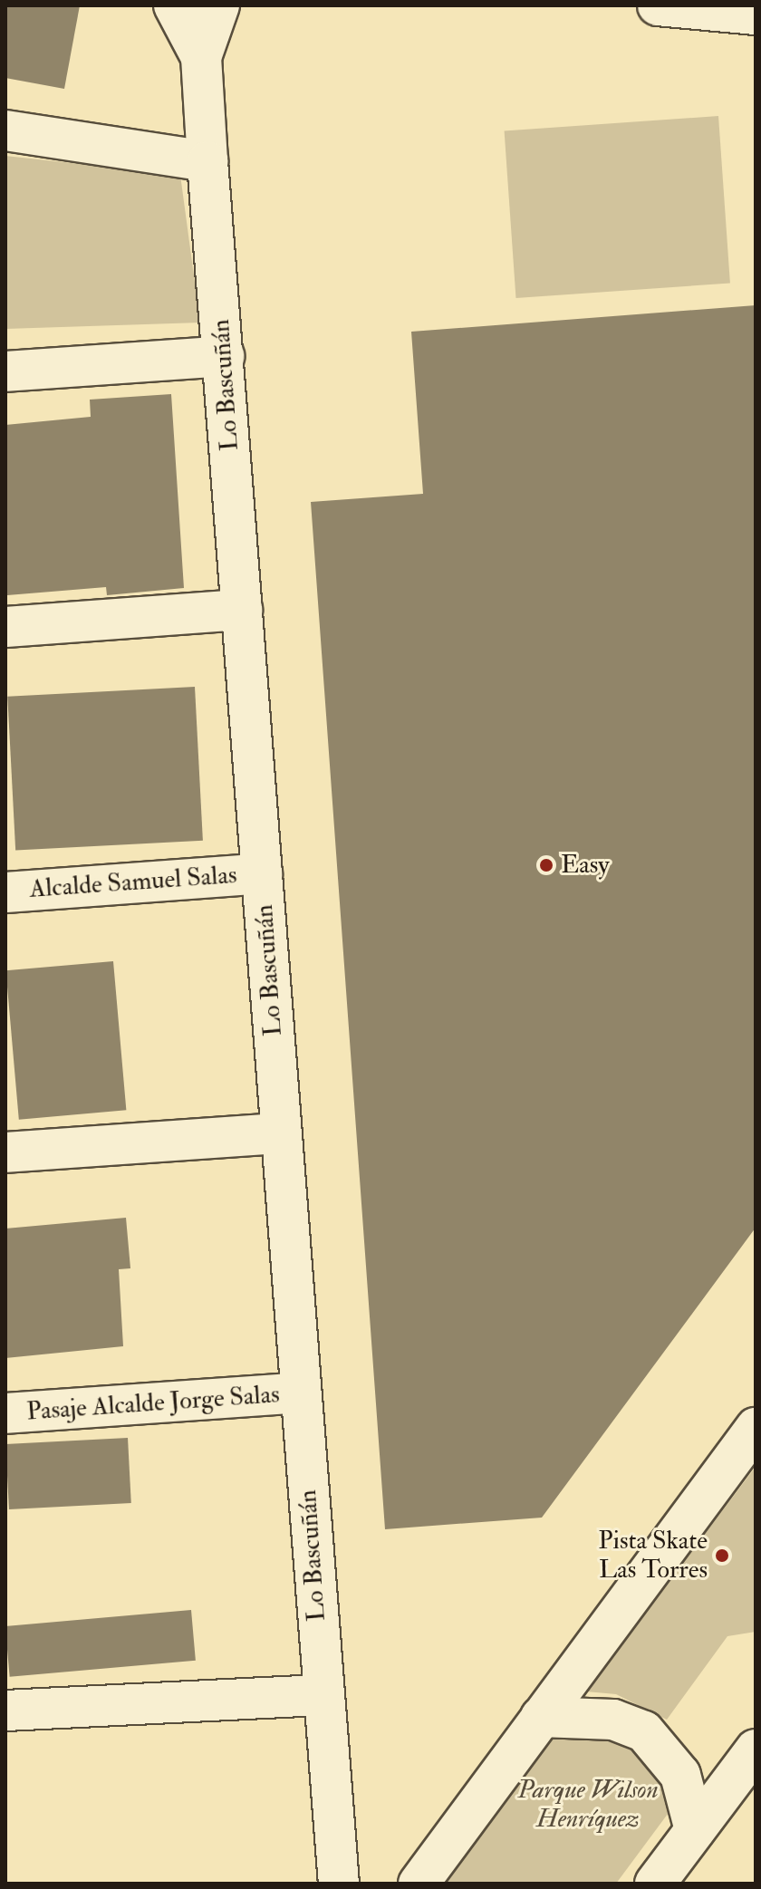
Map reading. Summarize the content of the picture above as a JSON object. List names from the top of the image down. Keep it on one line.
{"streets":{"street":["Lo Bascuñán","Alcalde Samuel Salas","Pasaje Alcalde Jorge Salas"]},"crossings":[["Lo Bascuñán","Alcalde Samuel Salas"],["Lo Bascuñán","Pasaje Alcalde Jorge Salas"]],"parks":["Parque Wilson Henríquez"],"places":["Easy","Pista Skate Las Torres"]}
